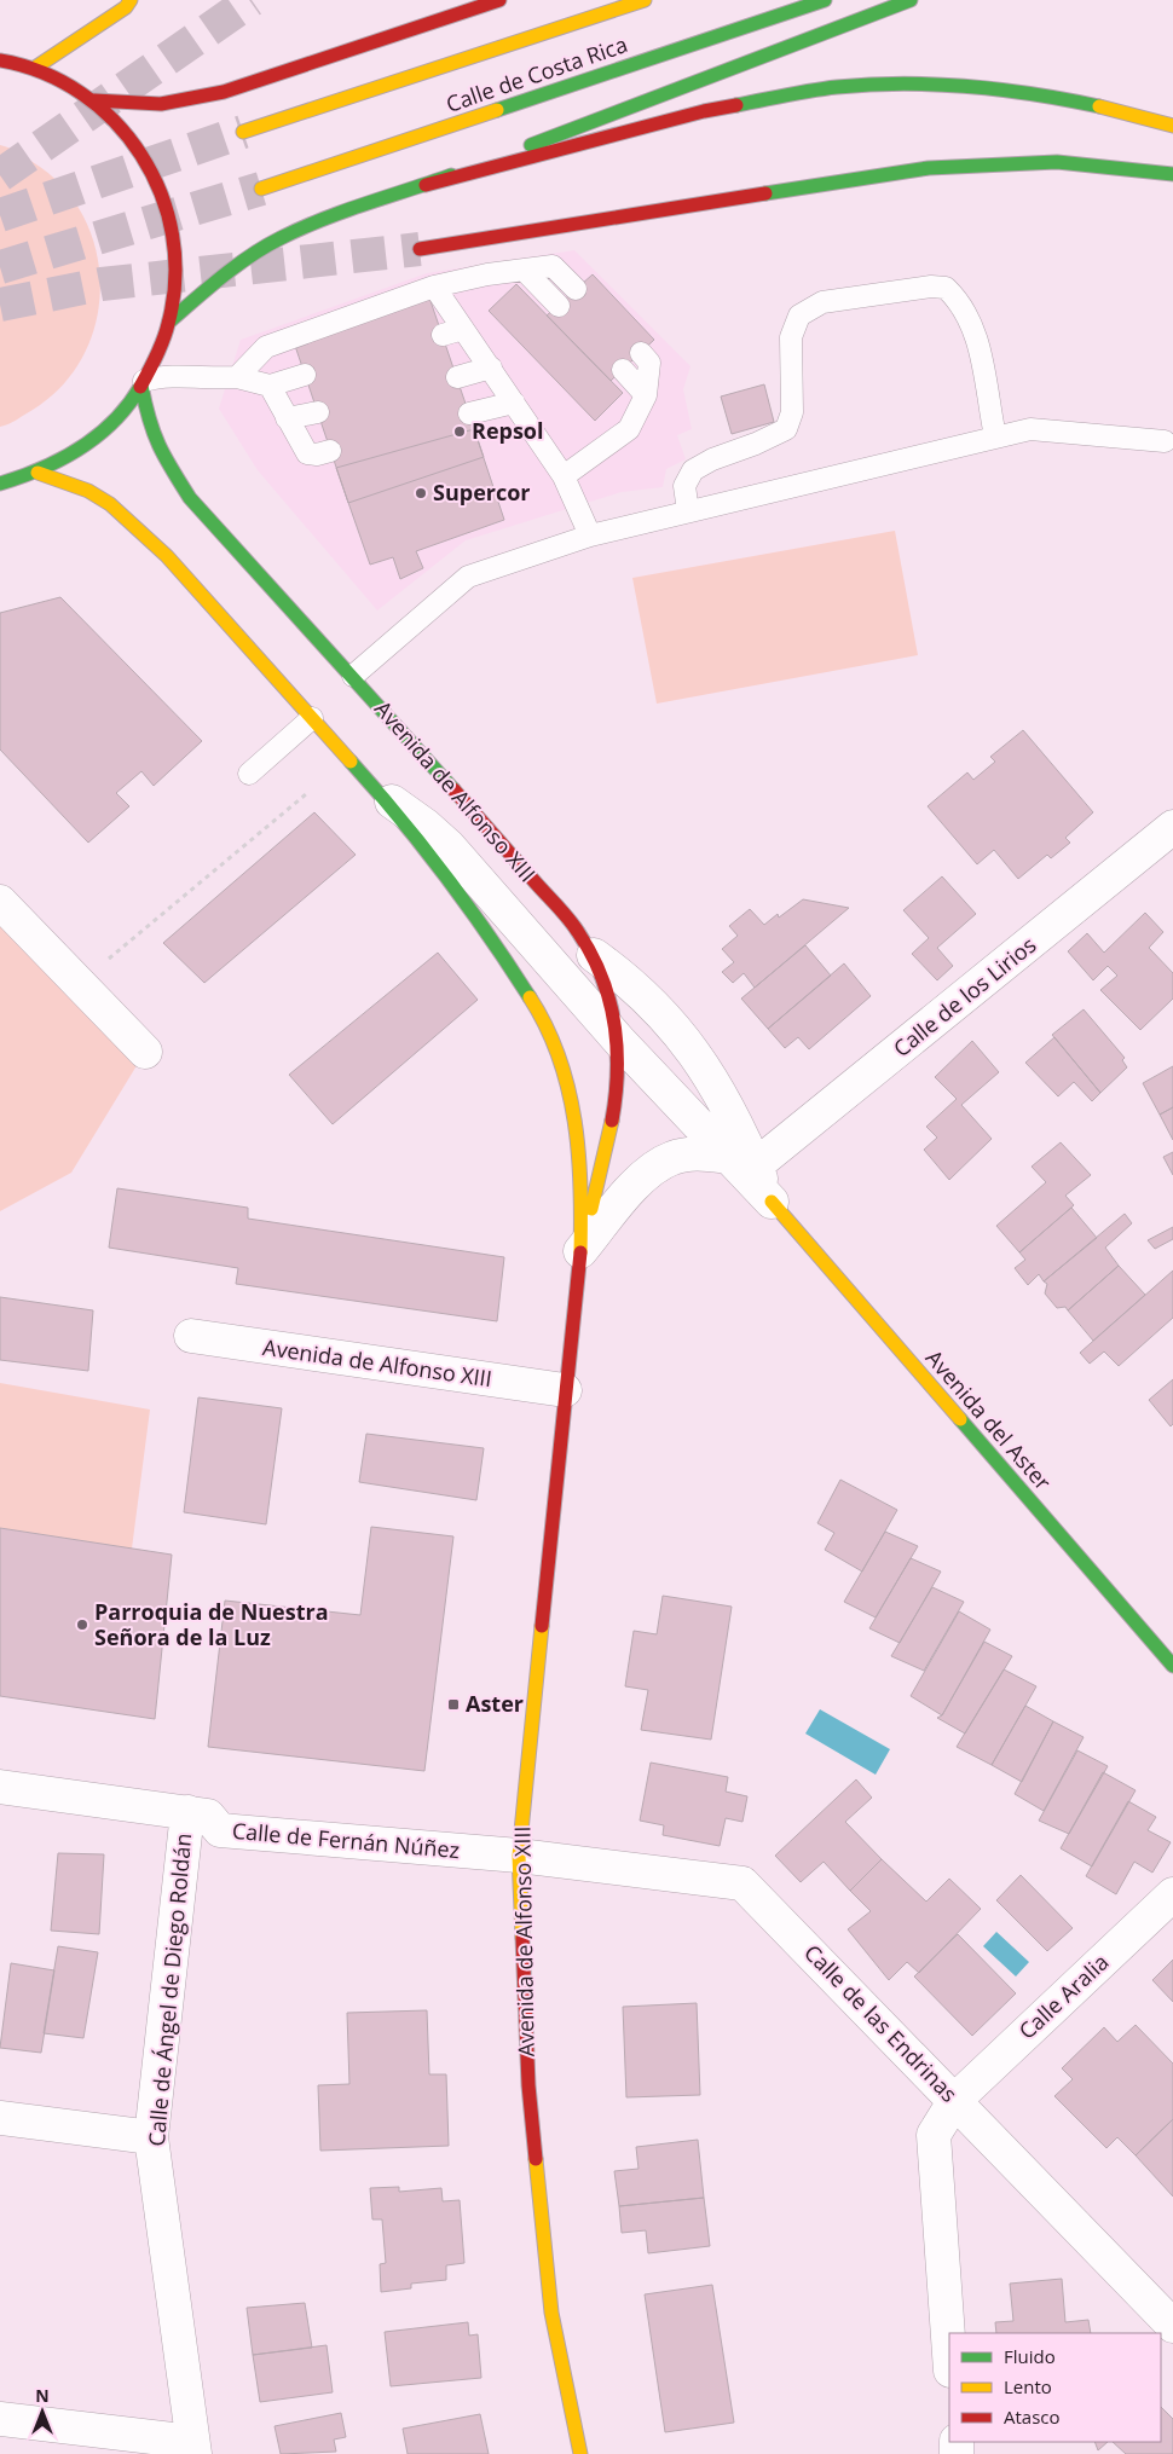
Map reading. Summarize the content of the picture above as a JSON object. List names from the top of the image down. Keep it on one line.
{"streets":{"main road":["Calle de Costa Rica","Avenida de Alfonso XIII","Avenida del Aster"],"street":["Calle de los Lirios","Calle de Fernán Núñez","Calle de Ángel de Diego Roldán","Calle Aralia","Calle de las Endrinas"]},"crossings":[["Avenida de Alfonso XIII","Calle de Fernán Núñez"],["Avenida de Alfonso XIII","Calle de las Endrinas"],["Calle de Fernán Núñez","Calle de Ángel de Diego Roldán"],["Calle de Fernán Núñez","Calle de las Endrinas"],["Calle Aralia","Calle de las Endrinas"]],"places":{"other":["Repsol","Supercor","Parroquia de Nuestra Señora de la Luz"],"transit":["Aster"]},"legend":["Fluido","Lento","Atasco"],"north":"top"}
